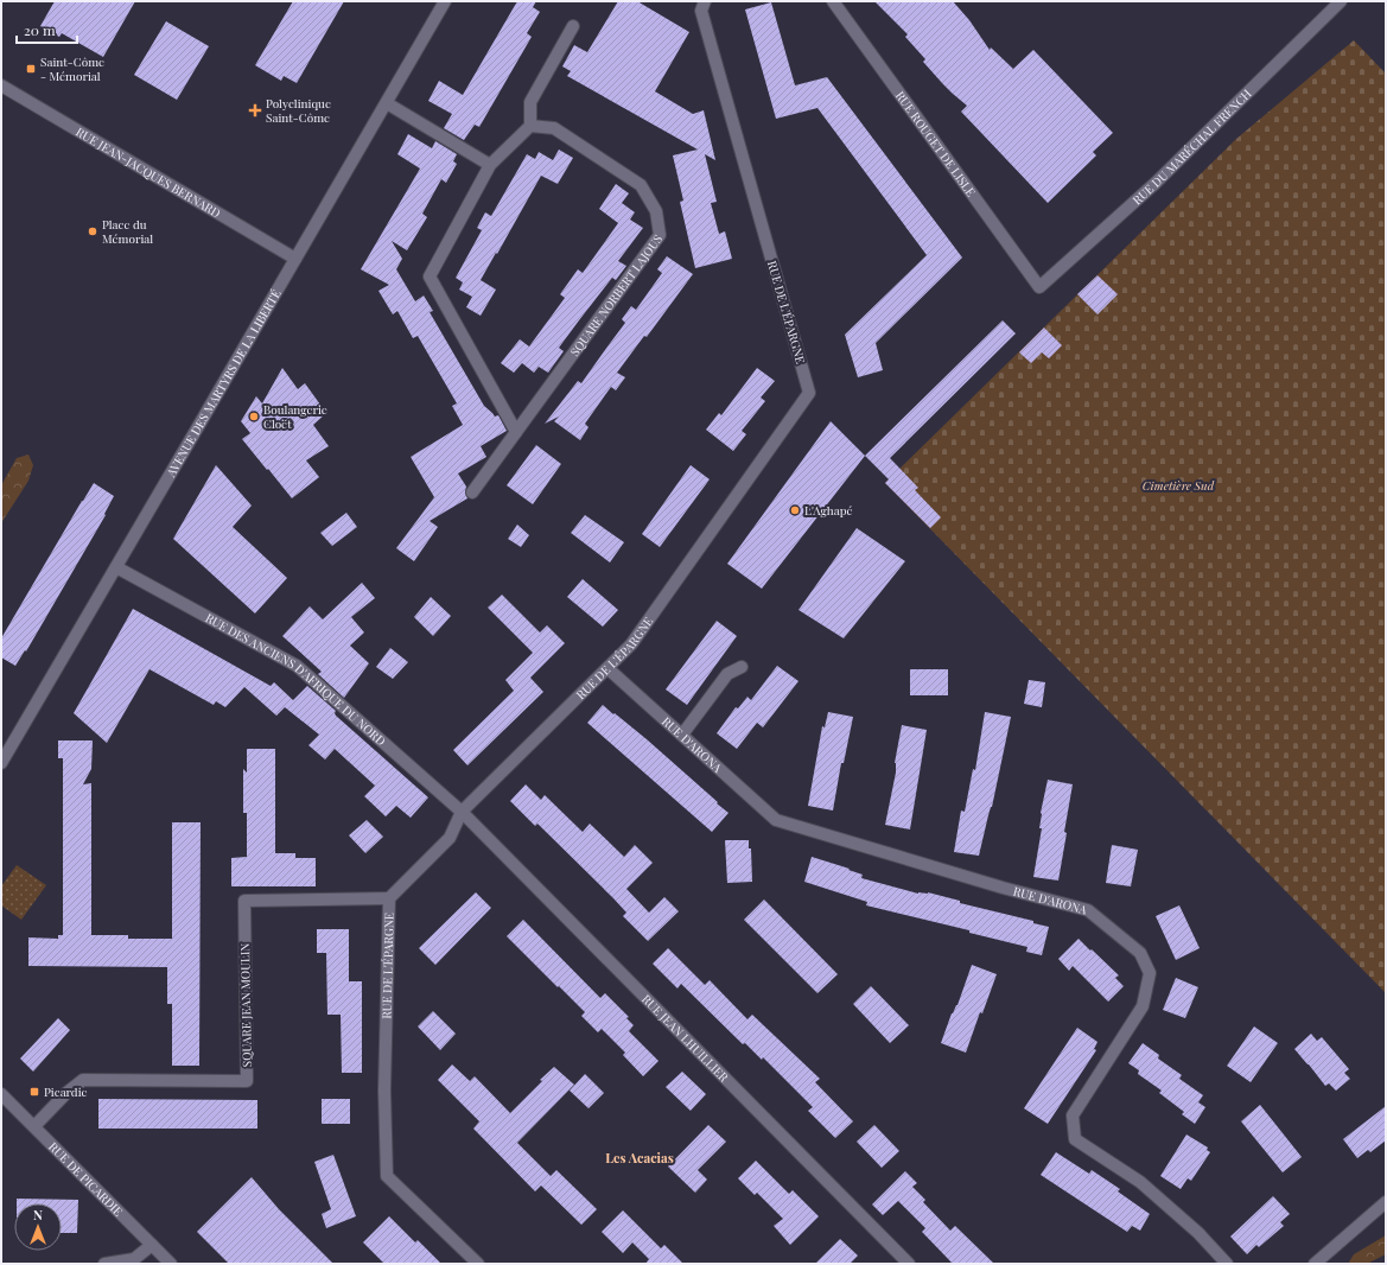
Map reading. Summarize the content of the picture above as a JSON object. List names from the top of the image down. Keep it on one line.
{"streets":{"street":["RUE ROUGET DE LISLE","RUE DU MARÉCHAL FRENCH","RUE JEAN-JACQUES BERNARD","SQUARE NORBERT LAJOUS","RUE DE L'ÉPARGNE","AVENUE DES MARTYRS DE LA LIBERTÉ","RUE DES ANCIENS D'AFRIQUE DU NORD","RUE D'ARONA","SQUARE JEAN MOULIN","RUE JEAN LHUILLIER","RUE DE PICARDIE"]},"crossings":[["RUE ROUGET DE LISLE","RUE DU MARÉCHAL FRENCH"],["RUE JEAN-JACQUES BERNARD","AVENUE DES MARTYRS DE LA LIBERTÉ"],["RUE DE L'ÉPARGNE","RUE DES ANCIENS D'AFRIQUE DU NORD"],["RUE DE L'ÉPARGNE","RUE D'ARONA"],["RUE DE L'ÉPARGNE","SQUARE JEAN MOULIN"],["RUE DE L'ÉPARGNE","RUE JEAN LHUILLIER"],["AVENUE DES MARTYRS DE LA LIBERTÉ","RUE DES ANCIENS D'AFRIQUE DU NORD"],["RUE DES ANCIENS D'AFRIQUE DU NORD","RUE JEAN LHUILLIER"],["SQUARE JEAN MOULIN","RUE DE PICARDIE"]],"districts":["Les Acacias"],"parks":["Cimetière Sud"],"places":{"transit":["Saint-Côme - Mémorial","Picardie"],"health":["Polyclinique Saint-Côme"],"other":["Place du Mémorial","Boulangerie Cloët","L'Aghapé"]},"scale_bar":"20 m","north":"top"}
